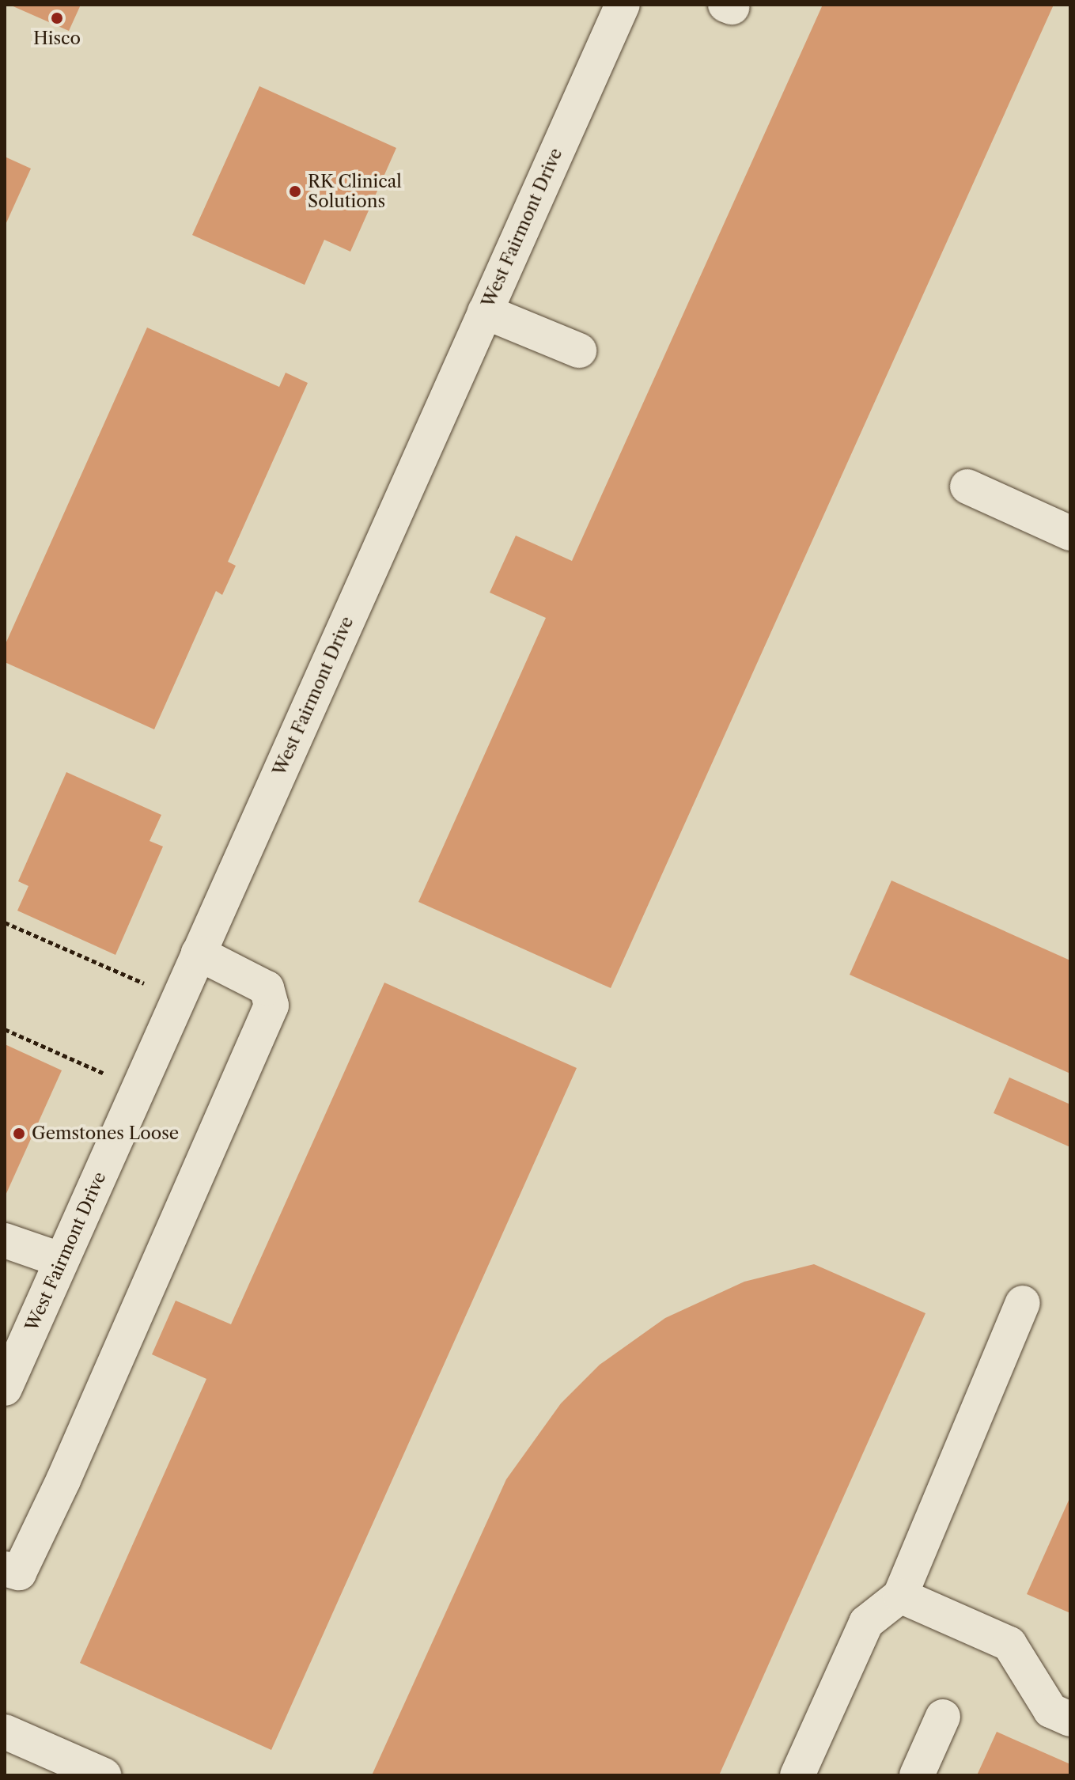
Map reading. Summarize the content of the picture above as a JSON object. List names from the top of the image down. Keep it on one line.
{"streets":{"street":["West Fairmont Drive"]},"places":["Hisco","RK Clinical Solutions","Gemstones Loose"]}
